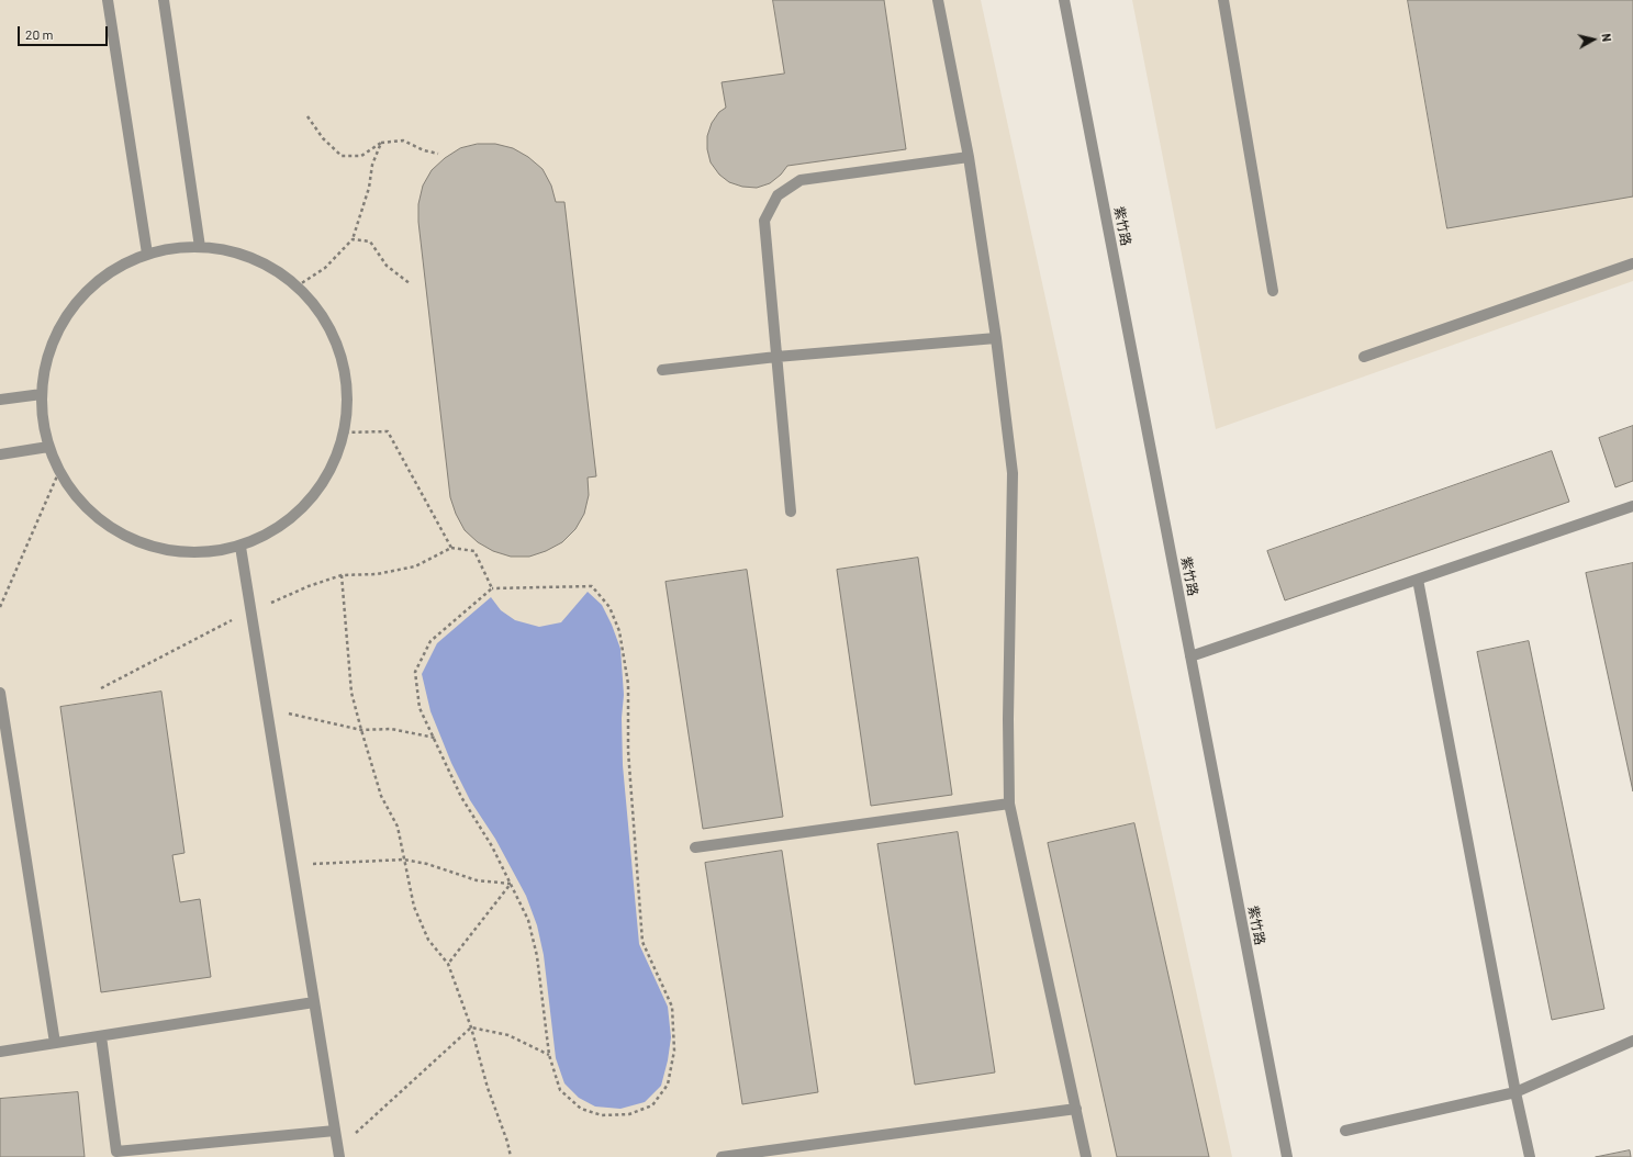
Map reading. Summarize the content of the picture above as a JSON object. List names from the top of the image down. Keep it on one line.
{"streets":{"street":["紫竹路"]},"scale_bar":"20 m","north":"right"}
